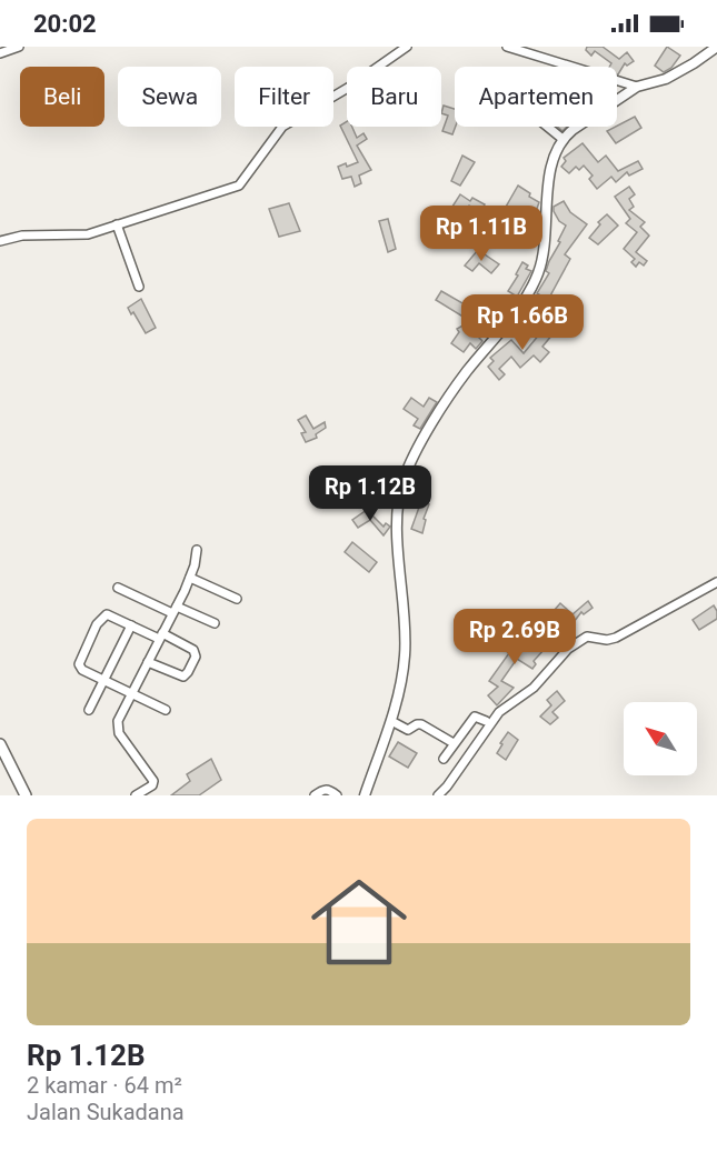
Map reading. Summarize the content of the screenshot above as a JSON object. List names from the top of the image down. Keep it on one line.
{"north":"top left","page":{"status":"20:02","chip":["Beli","Sewa","Filter","Baru","Apartemen"],"price":["Rp 1.11B","Rp 1.66B","Rp 1.12B","Rp 2.69B"],"list":[{"name":"Rp 1.12B","note":"2 kamar · 64 m² · Jalan Sukadana"}]}}
